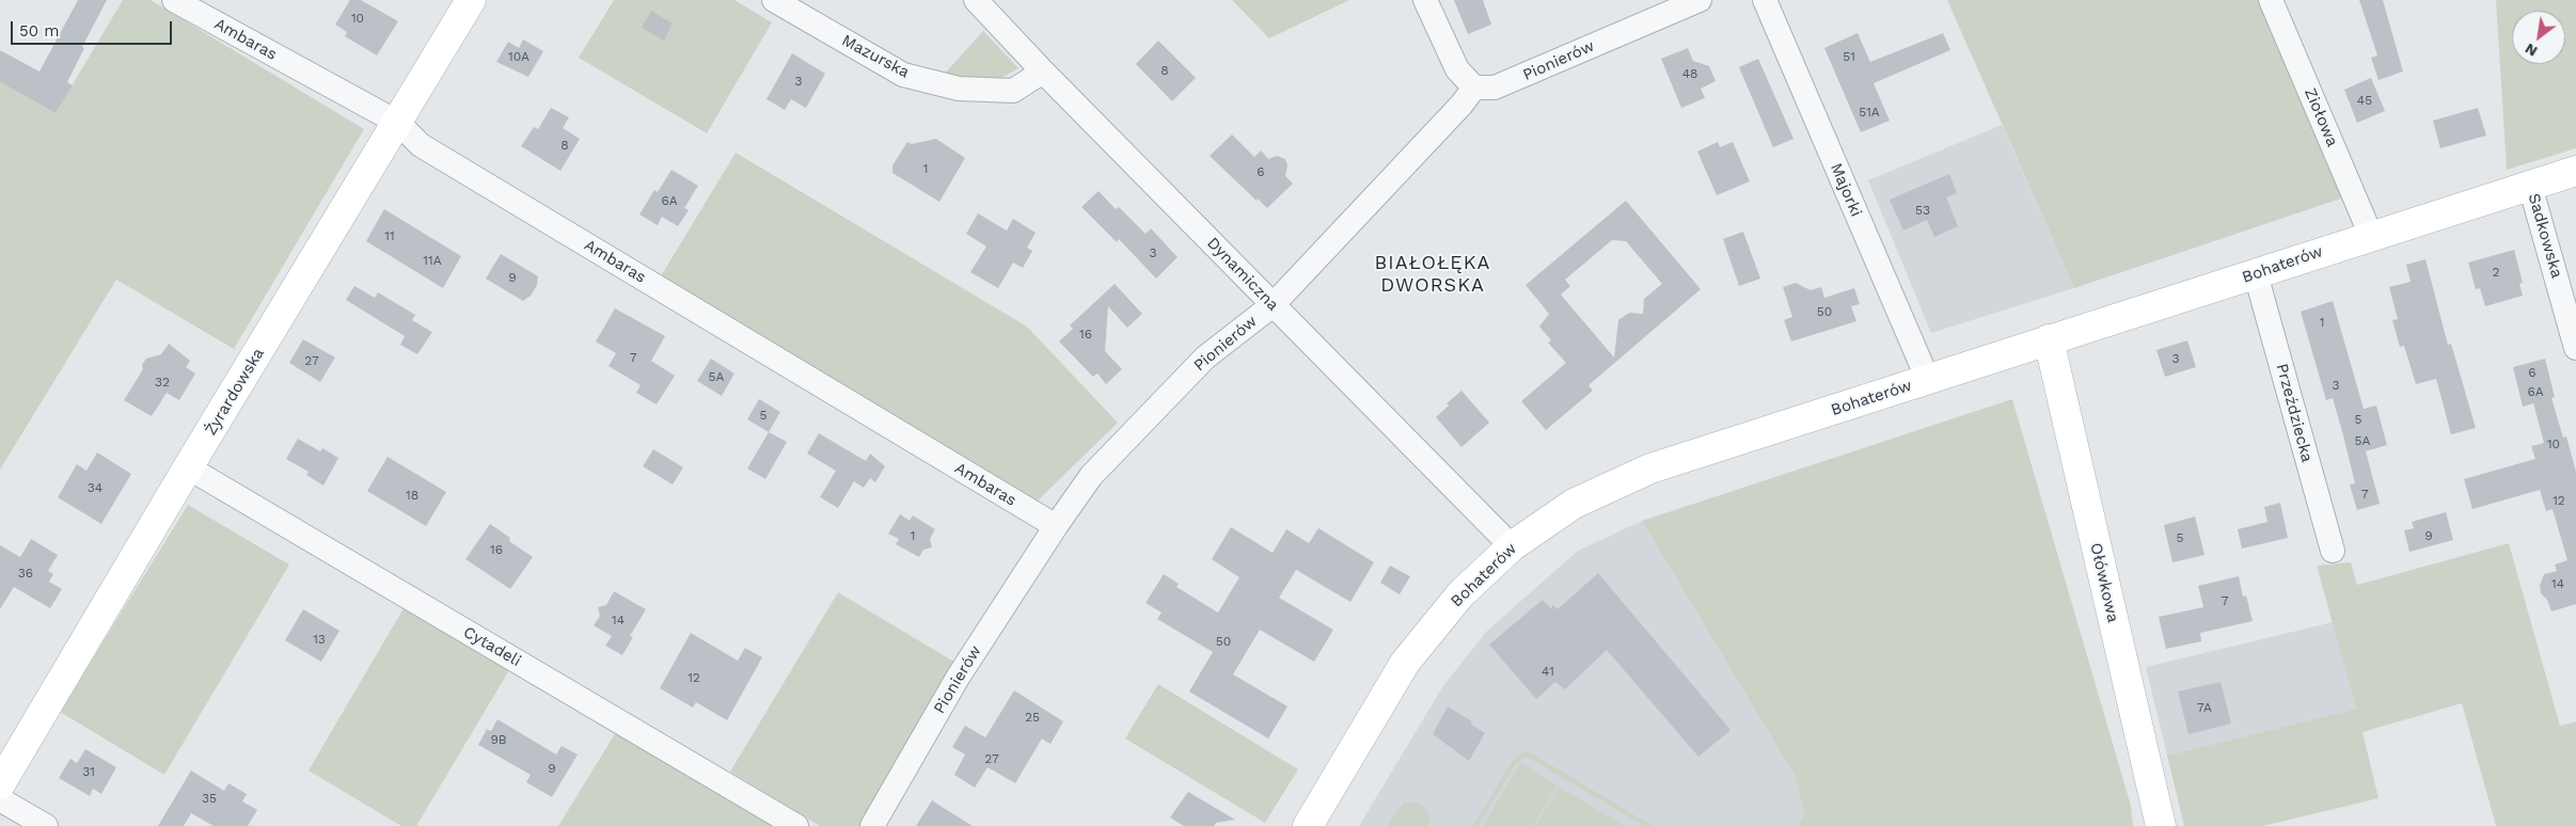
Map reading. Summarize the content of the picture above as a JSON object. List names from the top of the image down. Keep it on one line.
{"streets":{"street":["Ambaras","Mazurska","Pionierów","Ziołowa","Majorki","Sadkowska","Bohaterów","Dynamiczna","Żyrardowska","Przeździecka","Ołówkowa","Cytadeli"]},"crossings":[["Ambaras","Pionierów"],["Ambaras","Żyrardowska"],["Mazurska","Dynamiczna"],["Pionierów","Dynamiczna"],["Ziołowa","Bohaterów"],["Majorki","Bohaterów"],["Sadkowska","Bohaterów"],["Bohaterów","Dynamiczna"],["Bohaterów","Przeździecka"],["Bohaterów","Ołówkowa"],["Żyrardowska","Cytadeli"]],"districts":["BIAŁOŁĘKA DWORSKA"],"house_numbers":["10","10A","51","8","48","3","45","51A","8","1","6","6A","53","11","3","11A","2","9","50","1","16","7","3","27","6","5A","32","3","6A","5","5","5A","10","34","7","18","12","1","9","5","16","36","14","7","14","13","50","41","12","7A","25","9B","27","9","31","35"],"scale_bar":"50 m","north":"bottom left"}
